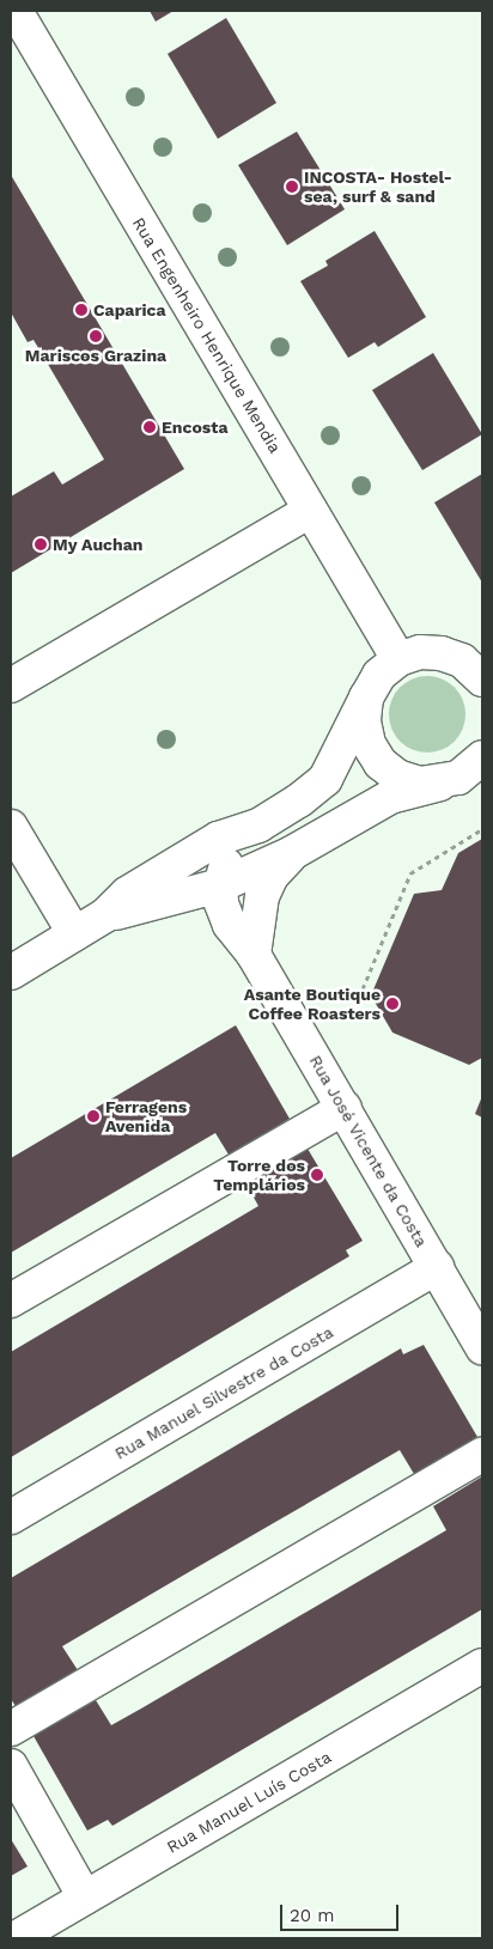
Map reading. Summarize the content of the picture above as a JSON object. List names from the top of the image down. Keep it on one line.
{"streets":{"street":["Rua Engenheiro Henrique Mendia","Rua José Vicente da Costa","Rua Manuel Silvestre da Costa","Rua Manuel Luís Costa"]},"crossings":[["Rua José Vicente da Costa","Rua Manuel Silvestre da Costa"]],"places":["INCOSTA- Hostel- sea, surf & sand","Caparica","Mariscos Grazina","Encosta","My Auchan","Asante Boutique Coffee Roasters","Ferragens Avenida","Torre dos Templários"],"scale_bar":"20 m"}
